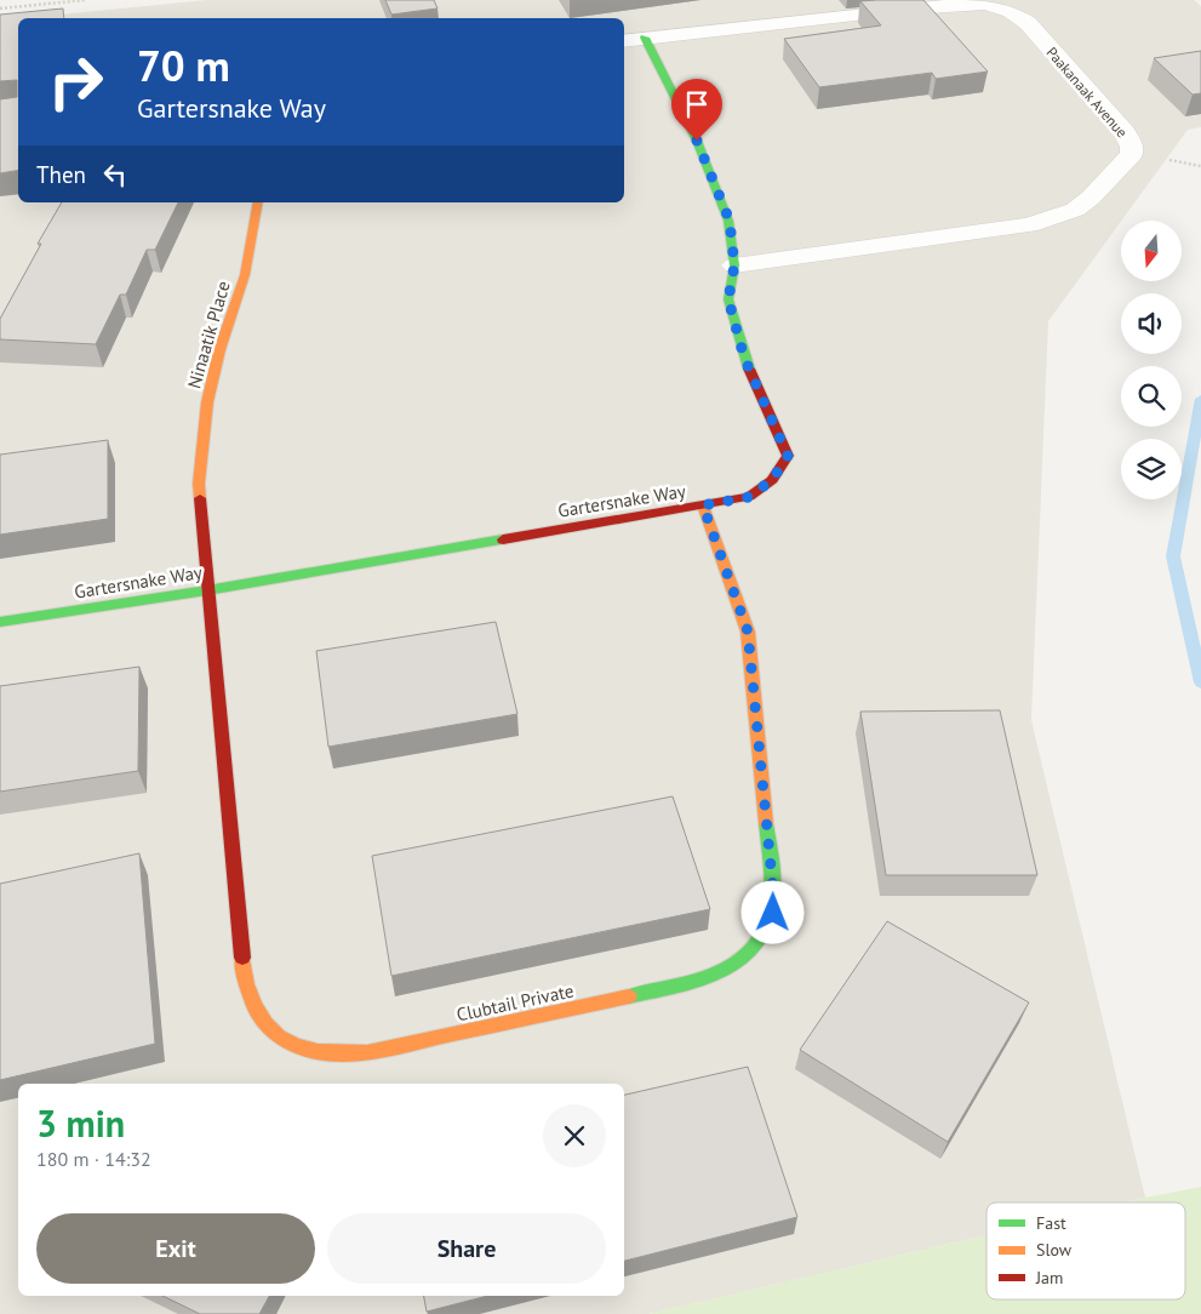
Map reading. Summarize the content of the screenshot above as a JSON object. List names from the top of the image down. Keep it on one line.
{"streets":{"street":["Paakanaak Avenue","Ninaatik Place","Gartersnake Way","Clubtail Private"]},"crossings":[["Paakanaak Avenue","Gartersnake Way"],["Ninaatik Place","Gartersnake Way"],["Ninaatik Place","Clubtail Private"],["Gartersnake Way","Clubtail Private"]],"legend":["Fast","Slow","Jam"],"north":"bottom","page":{"turn":["70 m","Gartersnake Way"],"then":"Then","heading":["3 min","180 m · 14:32"],"buttons":["Exit","Share"]}}
